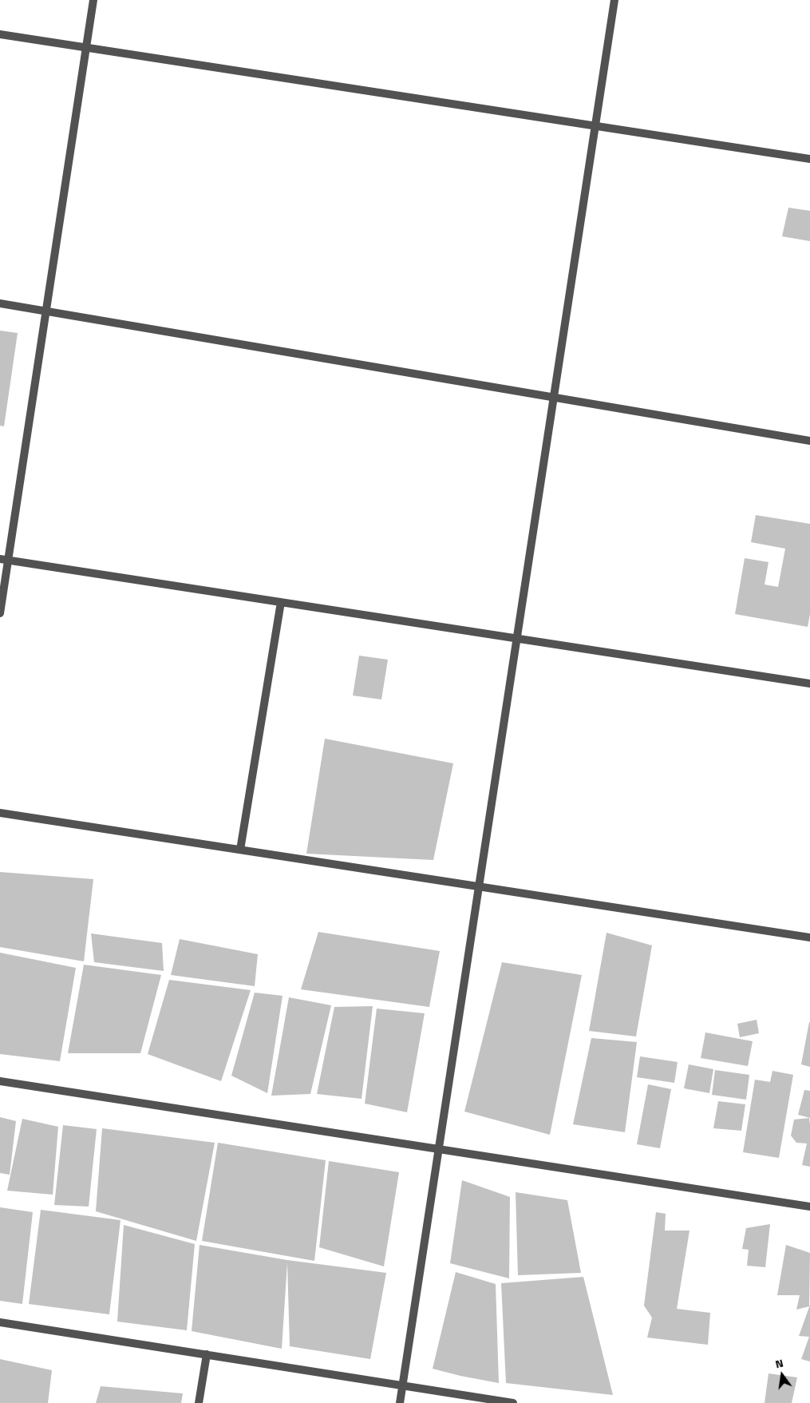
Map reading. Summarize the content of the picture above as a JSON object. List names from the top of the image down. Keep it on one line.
{"north":"top"}
